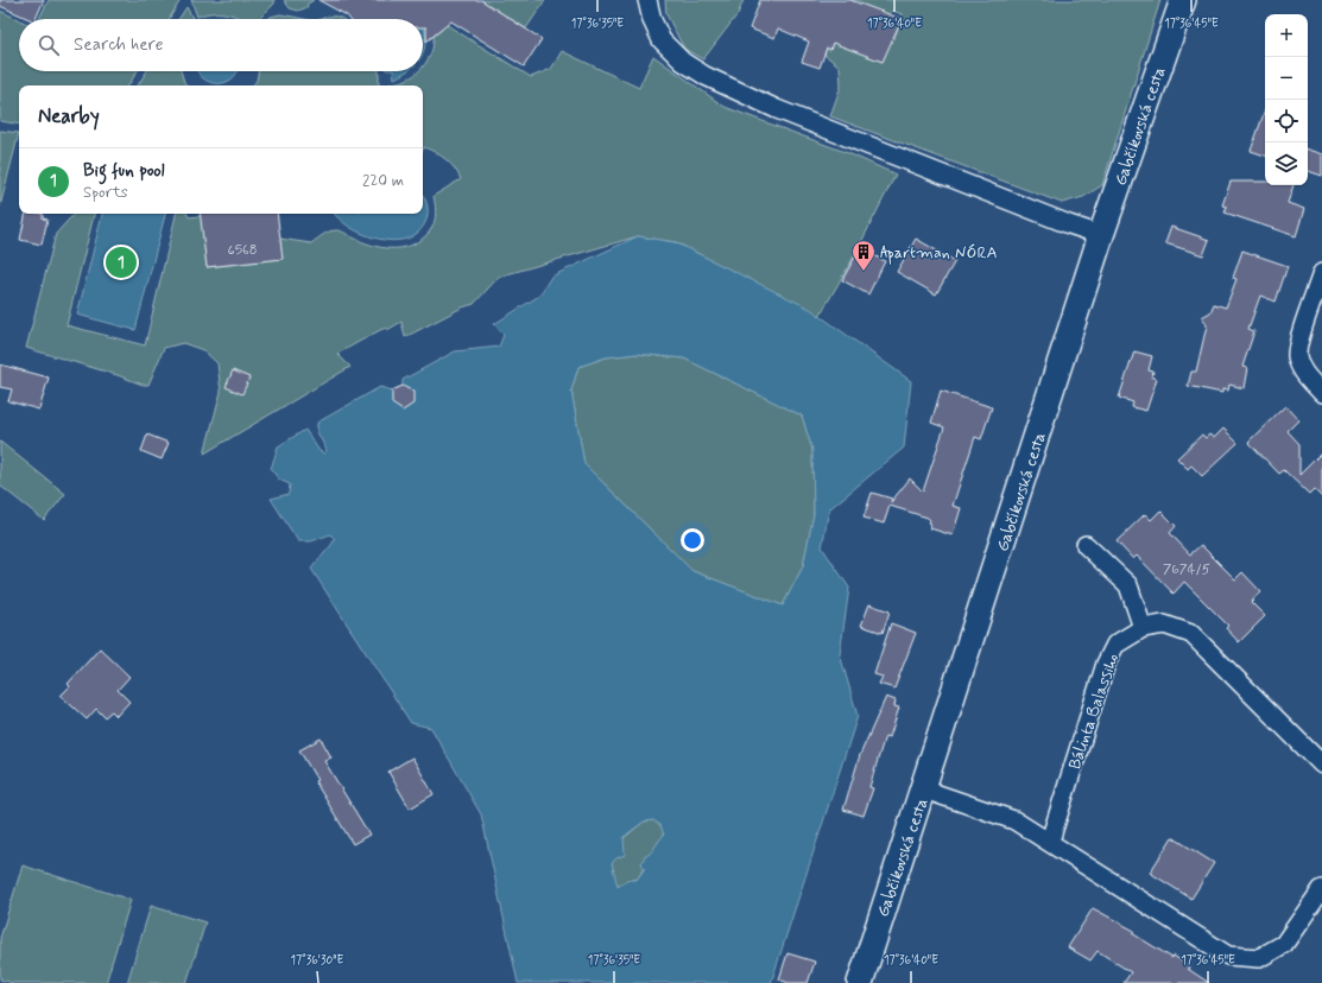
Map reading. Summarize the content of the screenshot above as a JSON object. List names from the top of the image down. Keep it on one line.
{"streets":{"main road":["Gabčíkovská cesta"],"street":["Bálinta Balassiho"]},"places":{"building":["Apartman NÓRA"]},"house_numbers":["6568","7674/5"],"page":{"map_buttons":["+","−"],"search":"Search here","heading":"Nearby","list":[{"mark":"1","name":"Big fun pool","note":"Sports","value":"220 m"}],"pins":"1"},"coordinates":["17°36'35\"E","17°36'40\"E","17°36'45\"E","17°36'30\"E"]}
